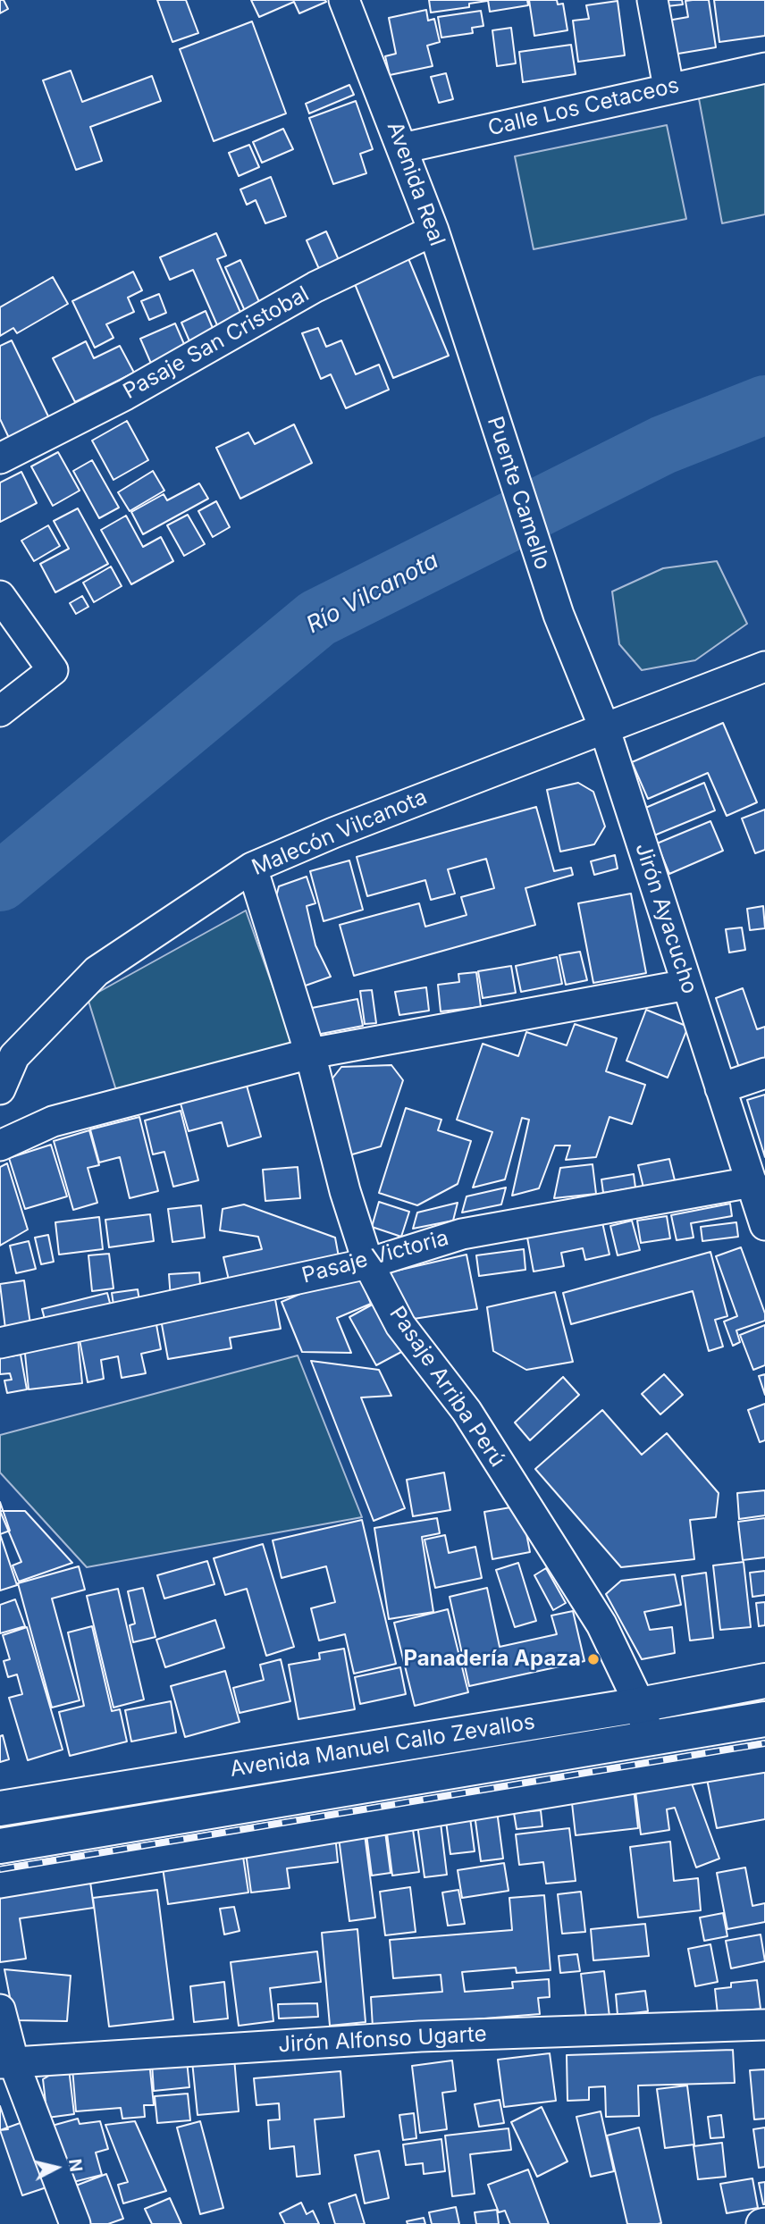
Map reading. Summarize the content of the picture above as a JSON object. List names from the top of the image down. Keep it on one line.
{"streets":{"street":["Calle Los Cetaceos","Avenida Real","Pasaje San Cristobal","Puente Camello","Malecón Vilcanota","Jirón Ayacucho","Pasaje Victoria","Pasaje Arriba Perú","Avenida Manuel Callo Zevallos","Jirón Alfonso Ugarte"]},"crossings":[["Calle Los Cetaceos","Avenida Real"],["Avenida Real","Pasaje San Cristobal"],["Avenida Real","Puente Camello"],["Puente Camello","Jirón Ayacucho"],["Malecón Vilcanota","Jirón Ayacucho"],["Malecón Vilcanota","Pasaje Arriba Perú"],["Jirón Ayacucho","Pasaje Victoria"],["Pasaje Victoria","Pasaje Arriba Perú"],["Pasaje Arriba Perú","Avenida Manuel Callo Zevallos"]],"water":["Río Vilcanota"],"places":["Panadería Apaza"],"north":"right"}
